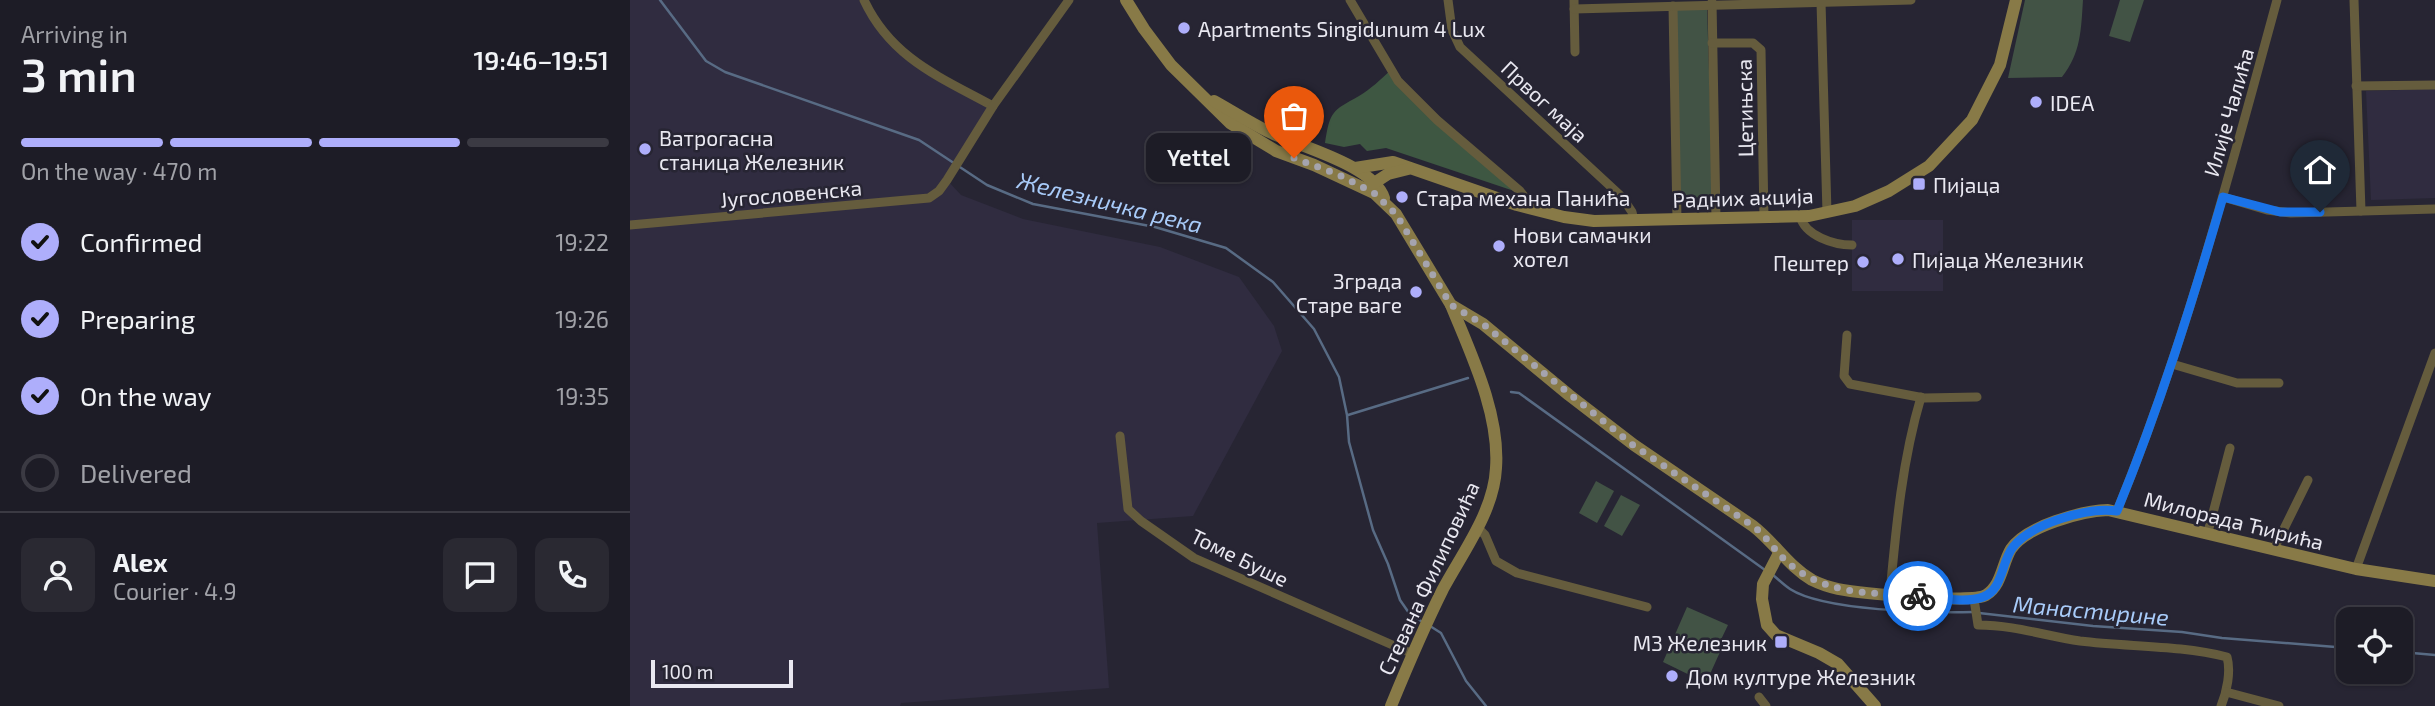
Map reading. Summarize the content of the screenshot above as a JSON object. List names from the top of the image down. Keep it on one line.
{"streets":{"main road":["Радних акција","Милорада Ћирића","Стевана Филиповића"],"street":["Првог маја","Цетињска","Илије Чалића","Југословенска","Томе Буше"]},"crossings":[["Првог маја","Радних акција"],["Цетињска","Радних акција"],["Илије Чалића","Милорада Ћирића"],["Радних акција","Стевана Филиповића"],["Томе Буше","Стевана Филиповића"]],"water":["Железничка река","Манастирине"],"places":{"other":["Apartments Singidunum 4 Lux","IDEA","Ватрогасна станица Железник","Yettel","Стара механа Панића","Нови самачки хотел","Пијаца Железник","Пештер","Зграда Старе ваге","Дом културе Железник"],"transit":["Пијаца","МЗ Железник"]},"scale_bar":"100 m","page":{"heading":["3 min","Arriving in","19:46–19:51"],"panel":["Alex","Courier · 4.9"],"bar":"On the way · 470 m","bubble":"Yettel","list":[["Confirmed","19:22"],["Preparing","19:26"],["On the way","19:35"],"Delivered"],"scale":"100 m"}}
